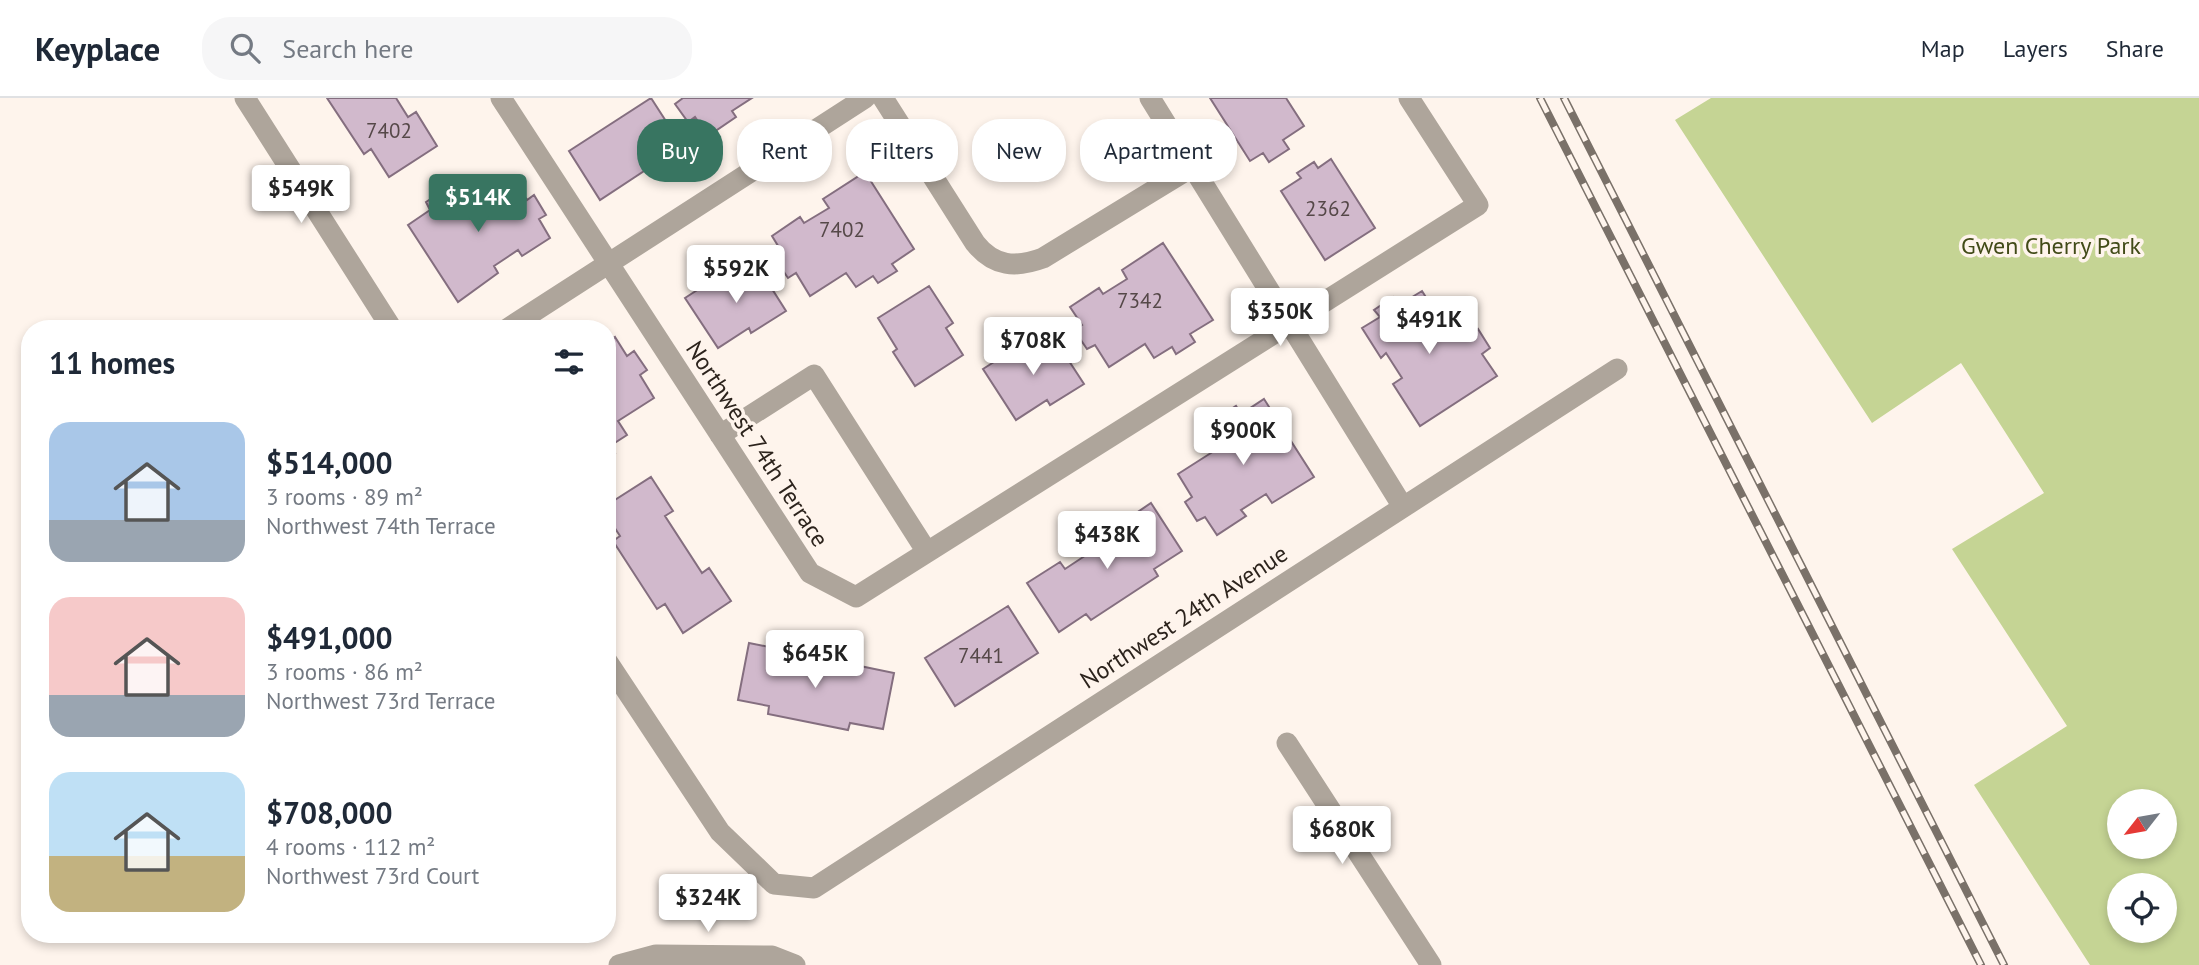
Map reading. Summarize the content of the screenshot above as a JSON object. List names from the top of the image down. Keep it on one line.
{"streets":{"street":["Northwest 74th Terrace","Northwest 24th Avenue"]},"parks":["Gwen Cherry Park"],"house_numbers":["7402","2362","7402","7342","7441"],"north":"bottom left","page":{"header":"Keyplace","search":"Search here","nav":["Map","Layers","Share"],"chip":["Buy","Rent","Filters","New","Apartment"],"price":["$549K","$514K","$592K","$350K","$491K","$708K","$900K","$438K","$645K","$680K","$324K"],"heading":"11 homes","list":[{"name":"$514,000","note":"3 rooms · 89 m² · Northwest 74th Terrace"},{"name":"$491,000","note":"3 rooms · 86 m² · Northwest 73rd Terrace"},{"name":"$708,000","note":"4 rooms · 112 m² · Northwest 73rd Court"}]}}
